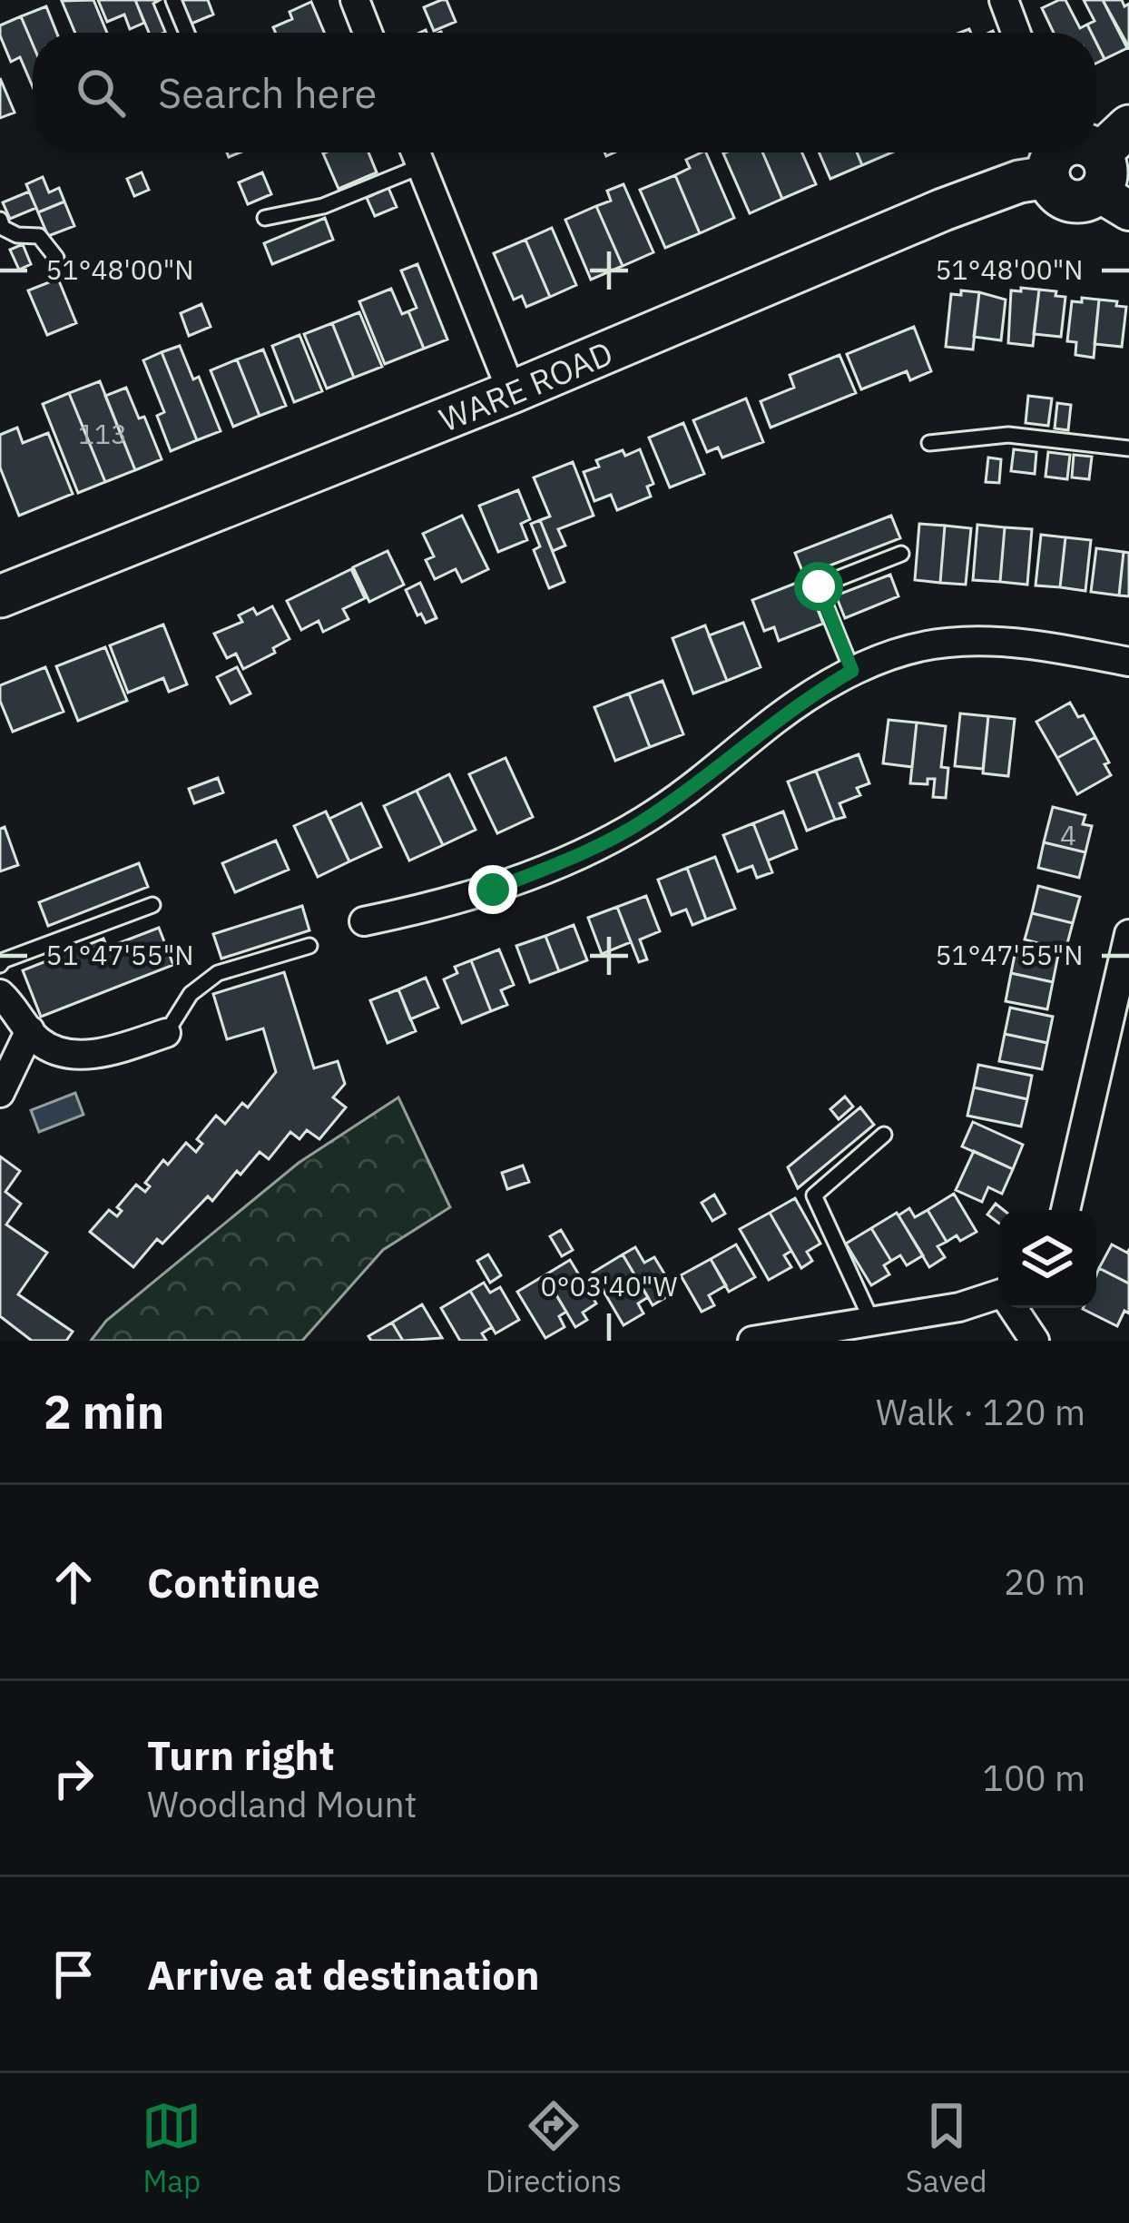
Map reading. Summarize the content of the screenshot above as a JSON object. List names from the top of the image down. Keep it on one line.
{"streets":{"main road":["WARE ROAD"]},"house_numbers":["113","4"],"page":{"search":"Search here","heading":["2 min","Walk · 120 m"],"list":[["Continue","20 m"],["Turn right","Woodland Mount","100 m"],"Arrive at destination"],"nav":["Map","Directions","Saved"]},"coordinates":["51°48'00\"N","51°47'55\"N","0°03'40\"W"]}
